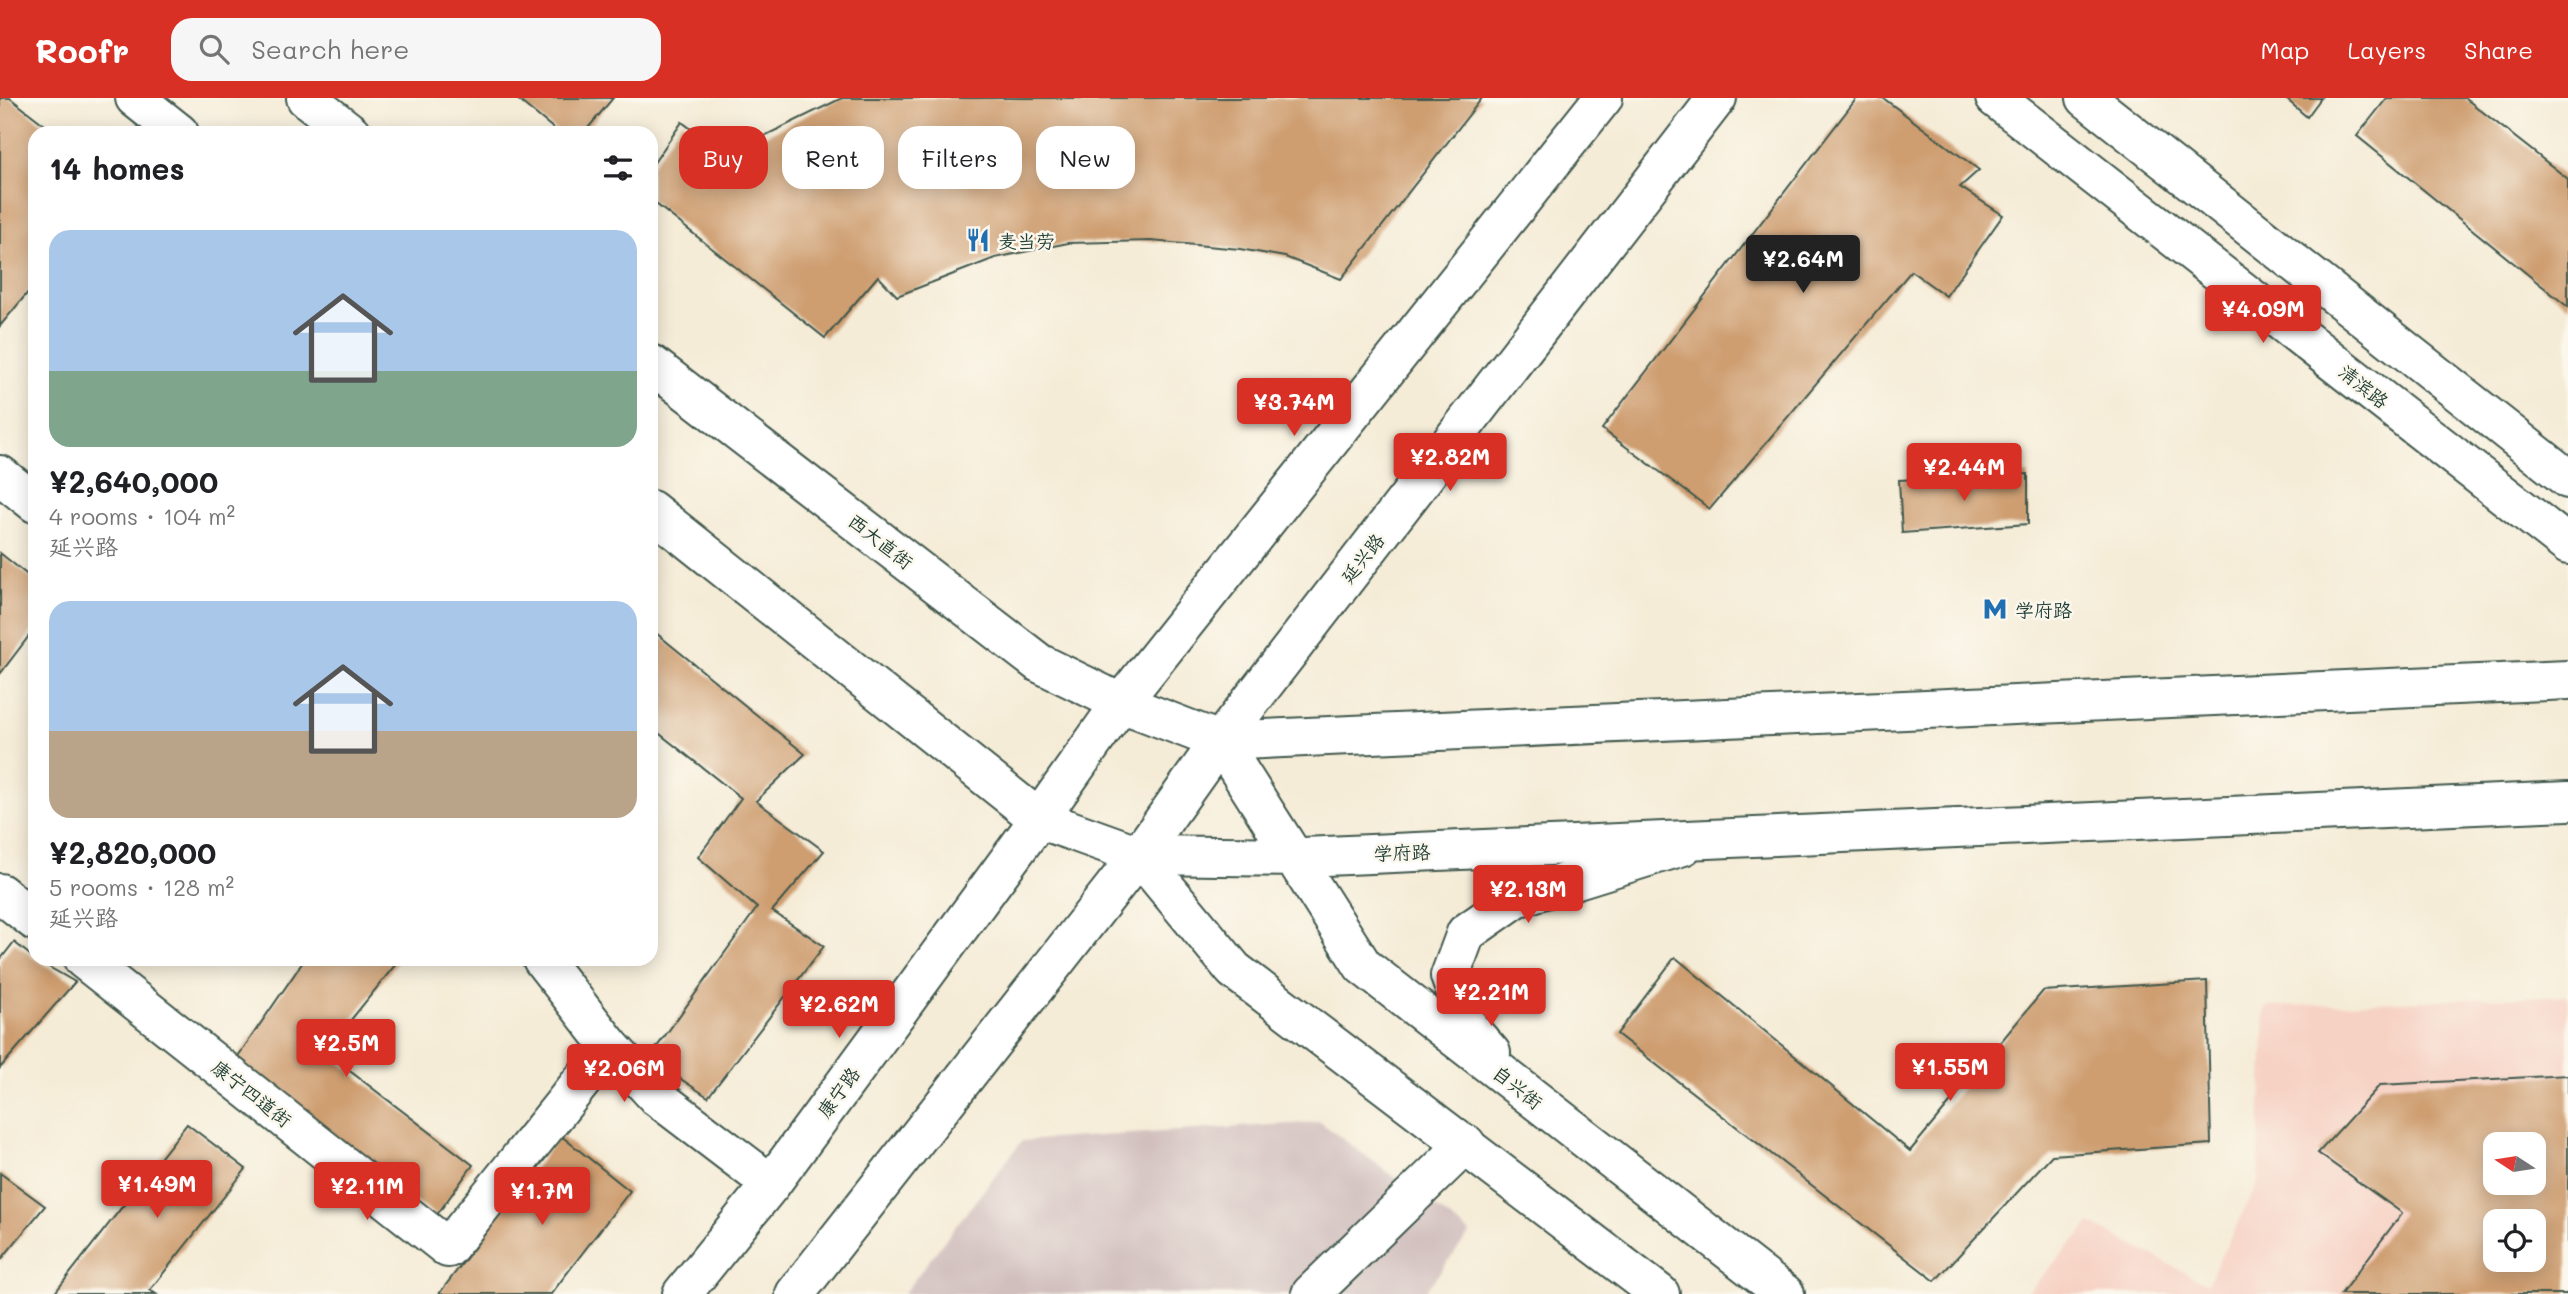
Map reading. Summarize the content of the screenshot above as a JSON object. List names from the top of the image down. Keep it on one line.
{"streets":{"main road":["清滨路","西大直街","延兴路","学府路","自兴街","康宁路","康宁四道街"]},"crossings":[["延兴路","学府路"],["延兴路","自兴街"],["学府路","自兴街"],["学府路","康宁路"]],"places":{"restaurant":["麦当劳"],"metro station":["学府路"]},"north":"left","page":{"header":"Roofr","search":"Search here","nav":["Map","Layers","Share"],"chip":["Buy","Rent","Filters","New"],"heading":"14 homes","list":[{"name":"¥2,640,000","note":"4 rooms · 104 m² · 延兴路"},{"name":"¥2,820,000","note":"5 rooms · 128 m² · 延兴路"}],"price":["¥2.64M","¥4.09M","¥3.74M","¥2.82M","¥2.44M","¥2.13M","¥2.21M","¥2.62M","¥2.5M","¥1.55M","¥2.06M","¥1.49M","¥2.11M","¥1.7M"]}}
